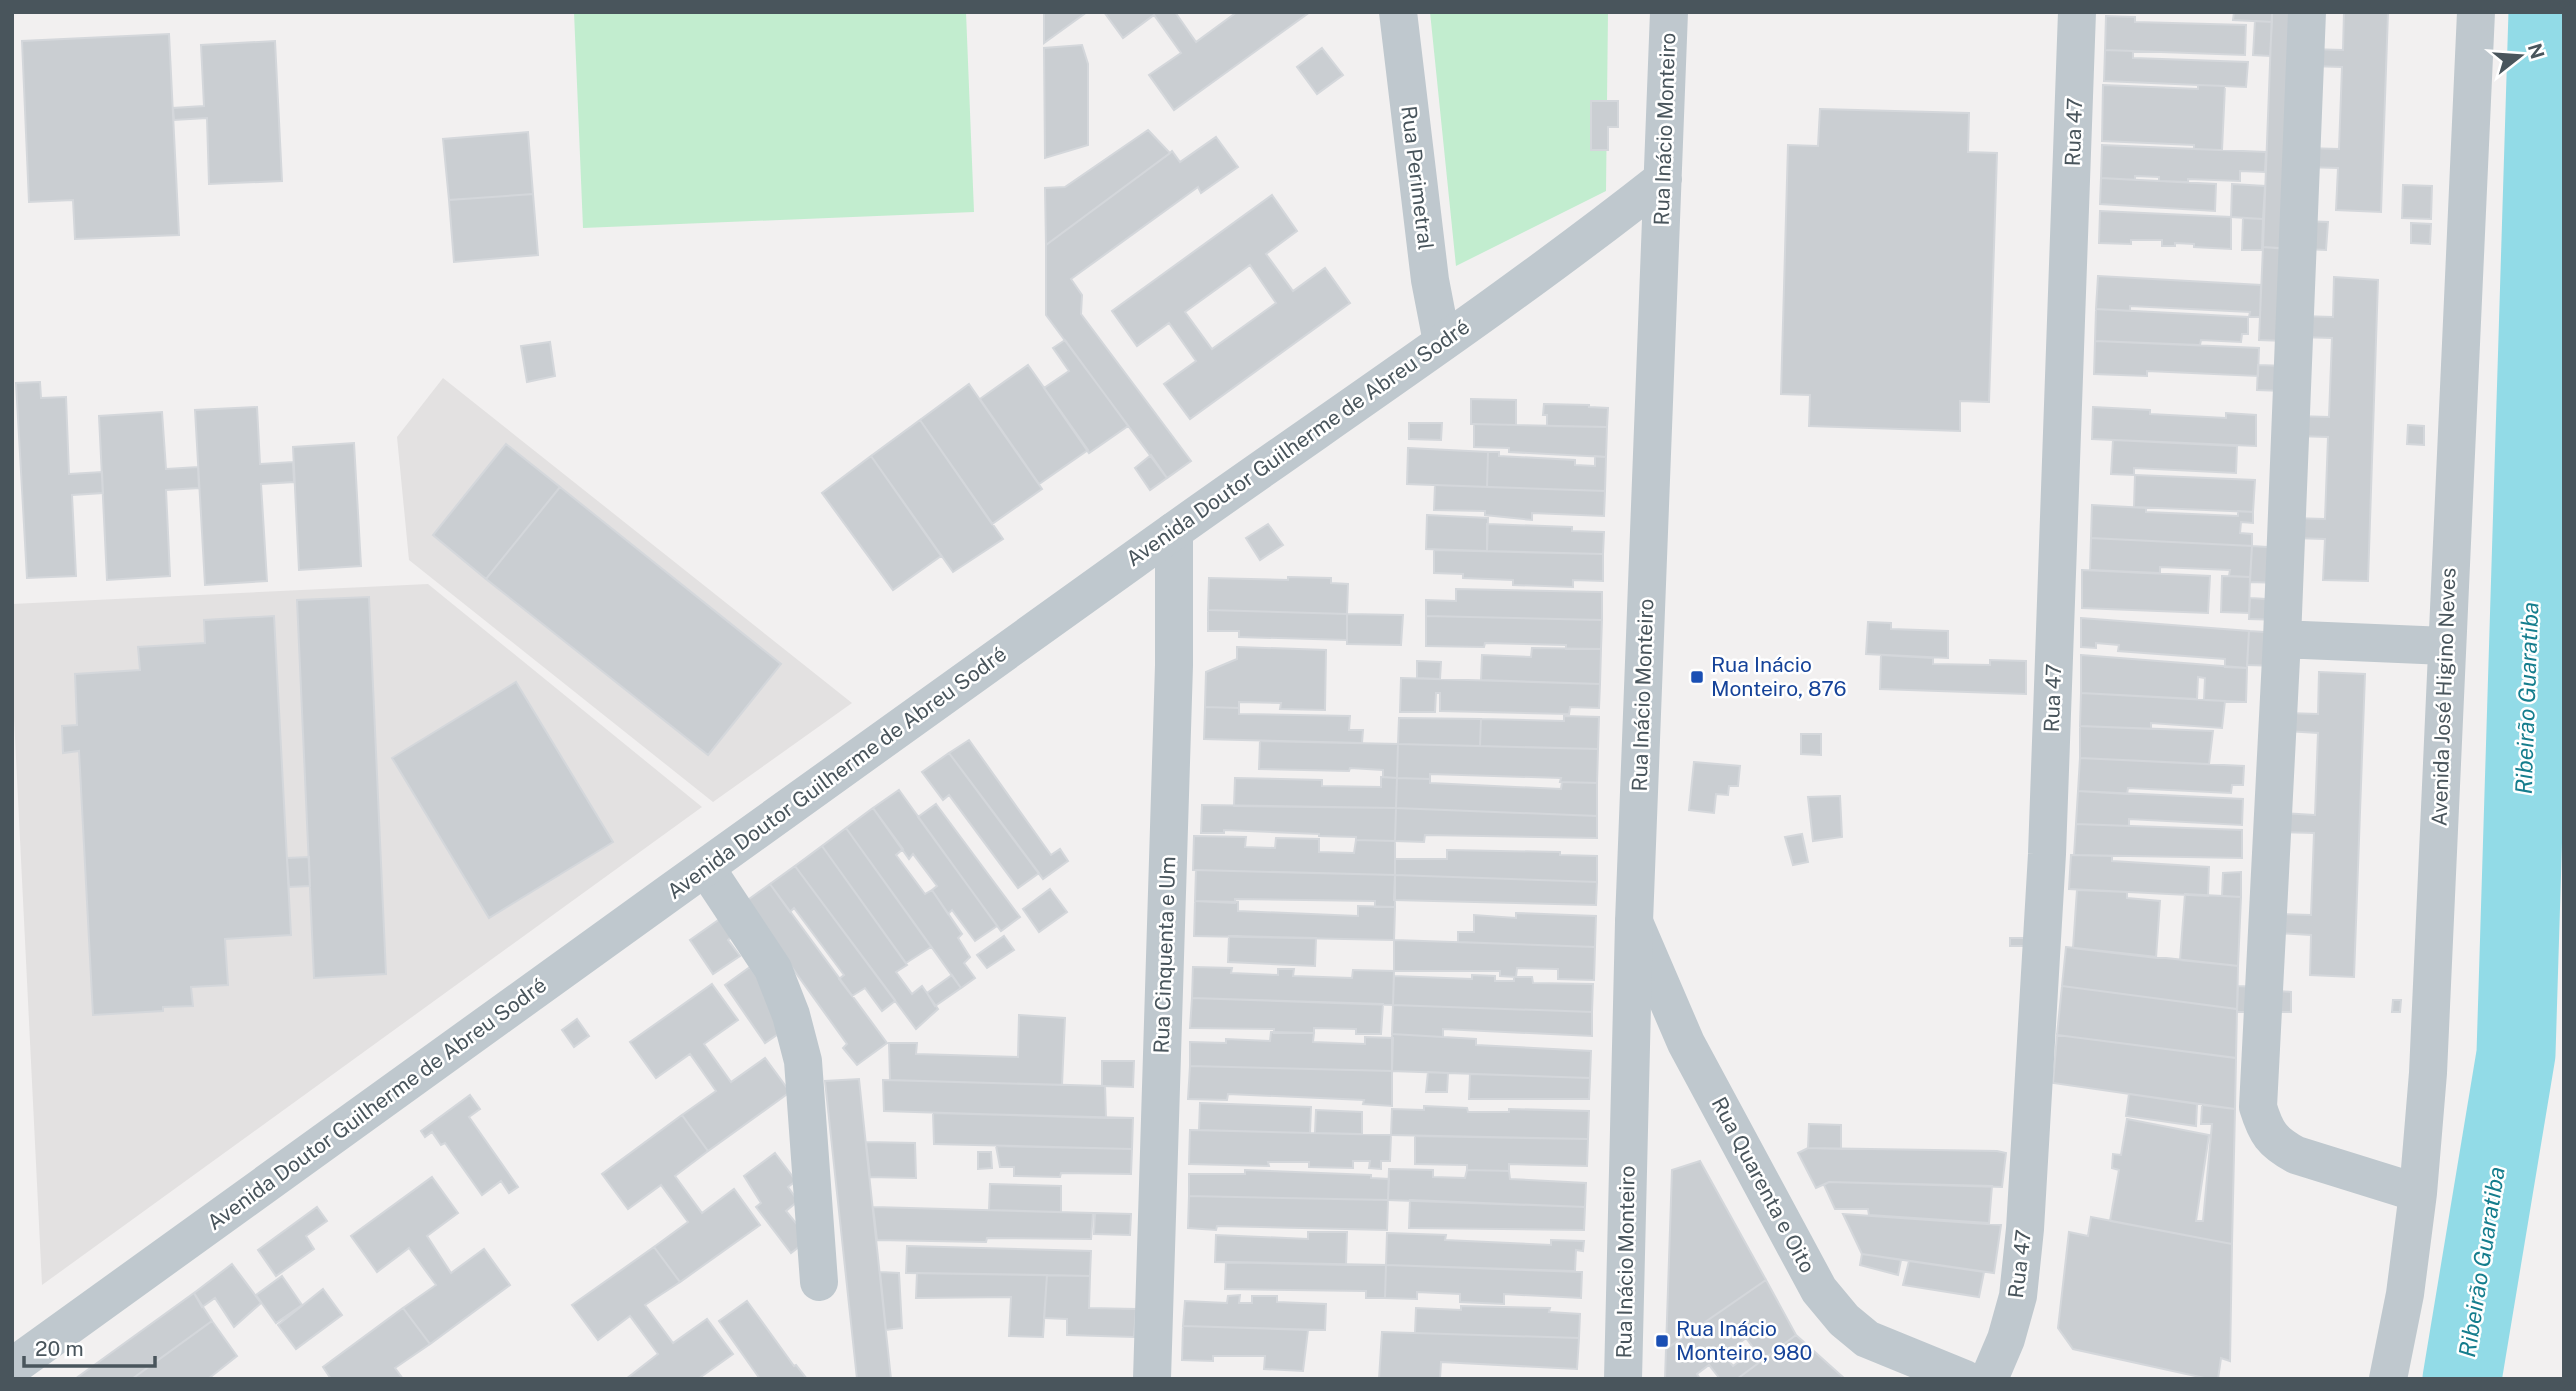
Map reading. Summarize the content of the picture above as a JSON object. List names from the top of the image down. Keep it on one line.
{"streets":{"street":["Rua Inácio Monteiro","Rua 47","Rua Perimetral","Avenida Doutor Guilherme de Abreu Sodré","Avenida José Higino Neves","Rua Cinquenta e Um","Rua Quarenta e Oito"]},"crossings":[["Rua Inácio Monteiro","Avenida Doutor Guilherme de Abreu Sodré"],["Rua Inácio Monteiro","Rua Quarenta e Oito"],["Rua Perimetral","Avenida Doutor Guilherme de Abreu Sodré"],["Avenida Doutor Guilherme de Abreu Sodré","Rua Cinquenta e Um"]],"water":["Ribeirão Guaratiba"],"places":{"transit":["Rua Inácio Monteiro, 876","Rua Inácio Monteiro, 980"]},"scale_bar":"20 m","north":"right"}
